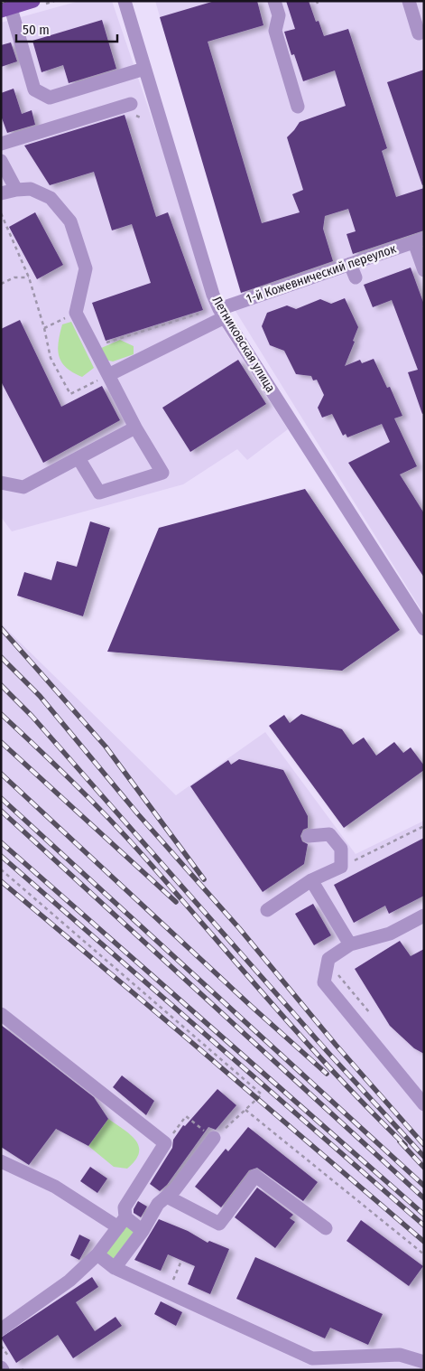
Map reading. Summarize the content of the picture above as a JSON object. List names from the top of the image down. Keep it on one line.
{"streets":{"street":["1-й Кожевнический переулок","Летниковская улица"]},"crossings":[["1-й Кожевнический переулок","Летниковская улица"]],"scale_bar":"50 m"}
